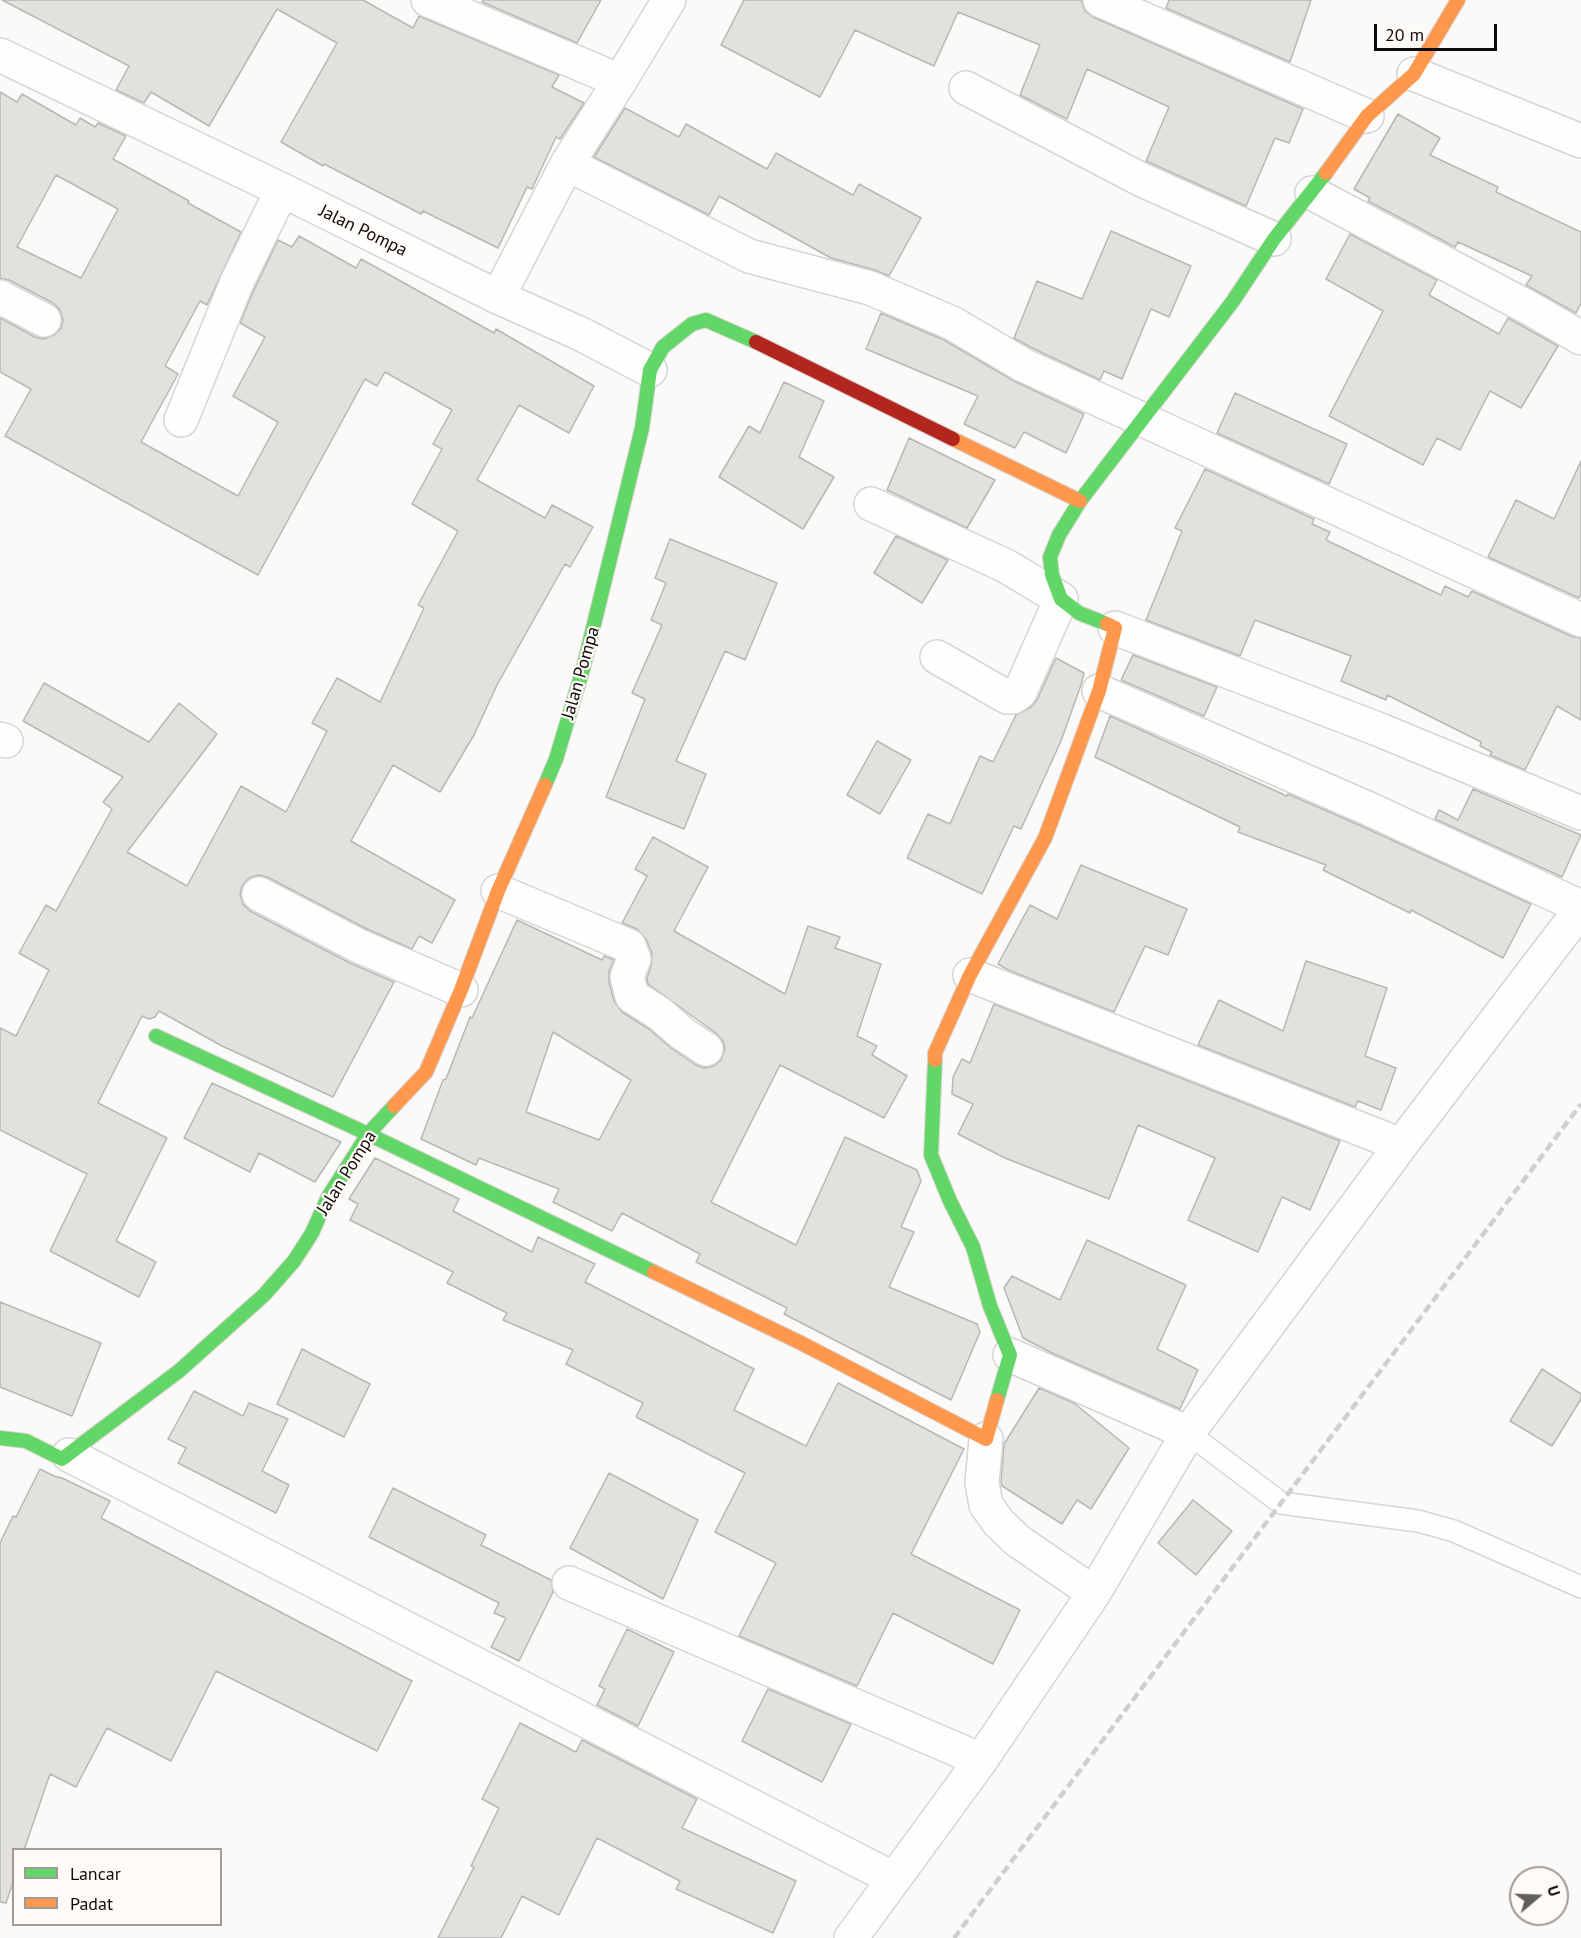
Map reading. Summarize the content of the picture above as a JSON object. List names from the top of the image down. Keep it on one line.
{"streets":{"street":["Jalan Pompa"]},"legend":["Lancar","Padat"],"scale_bar":"20 m","north":"right"}
